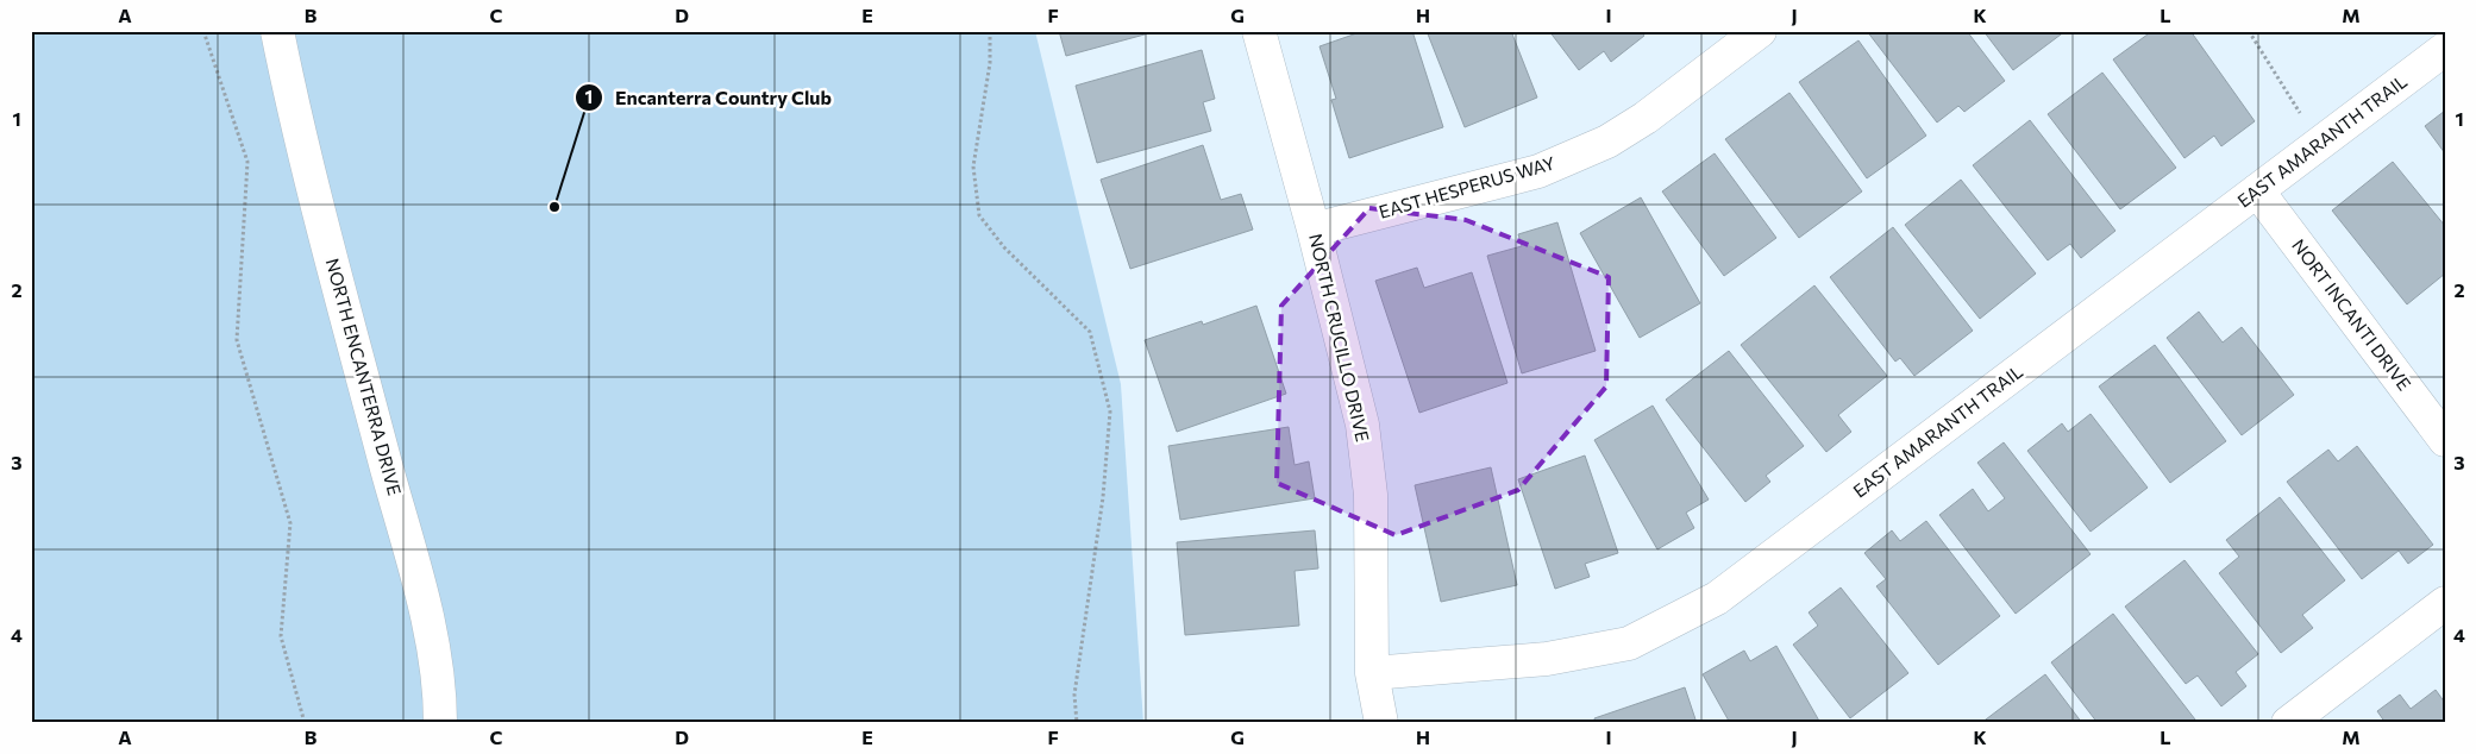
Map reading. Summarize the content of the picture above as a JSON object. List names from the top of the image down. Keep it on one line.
{"streets":{"street":["EAST AMARANTH TRAIL","EAST HESPERUS WAY","NORT INCANTI DRIVE","NORTH CRUCILLO DRIVE","NORTH ENCANTERRA DRIVE"]},"crossings":[["EAST AMARANTH TRAIL","NORT INCANTI DRIVE"],["EAST AMARANTH TRAIL","NORTH CRUCILLO DRIVE"],["EAST HESPERUS WAY","NORTH CRUCILLO DRIVE"]],"places":["Encanterra Country Club"],"grid":{"columns":["A","B","C","D","E","F","G","H","I","J","K","L","M"],"rows":["1","2","3","4"]}}
